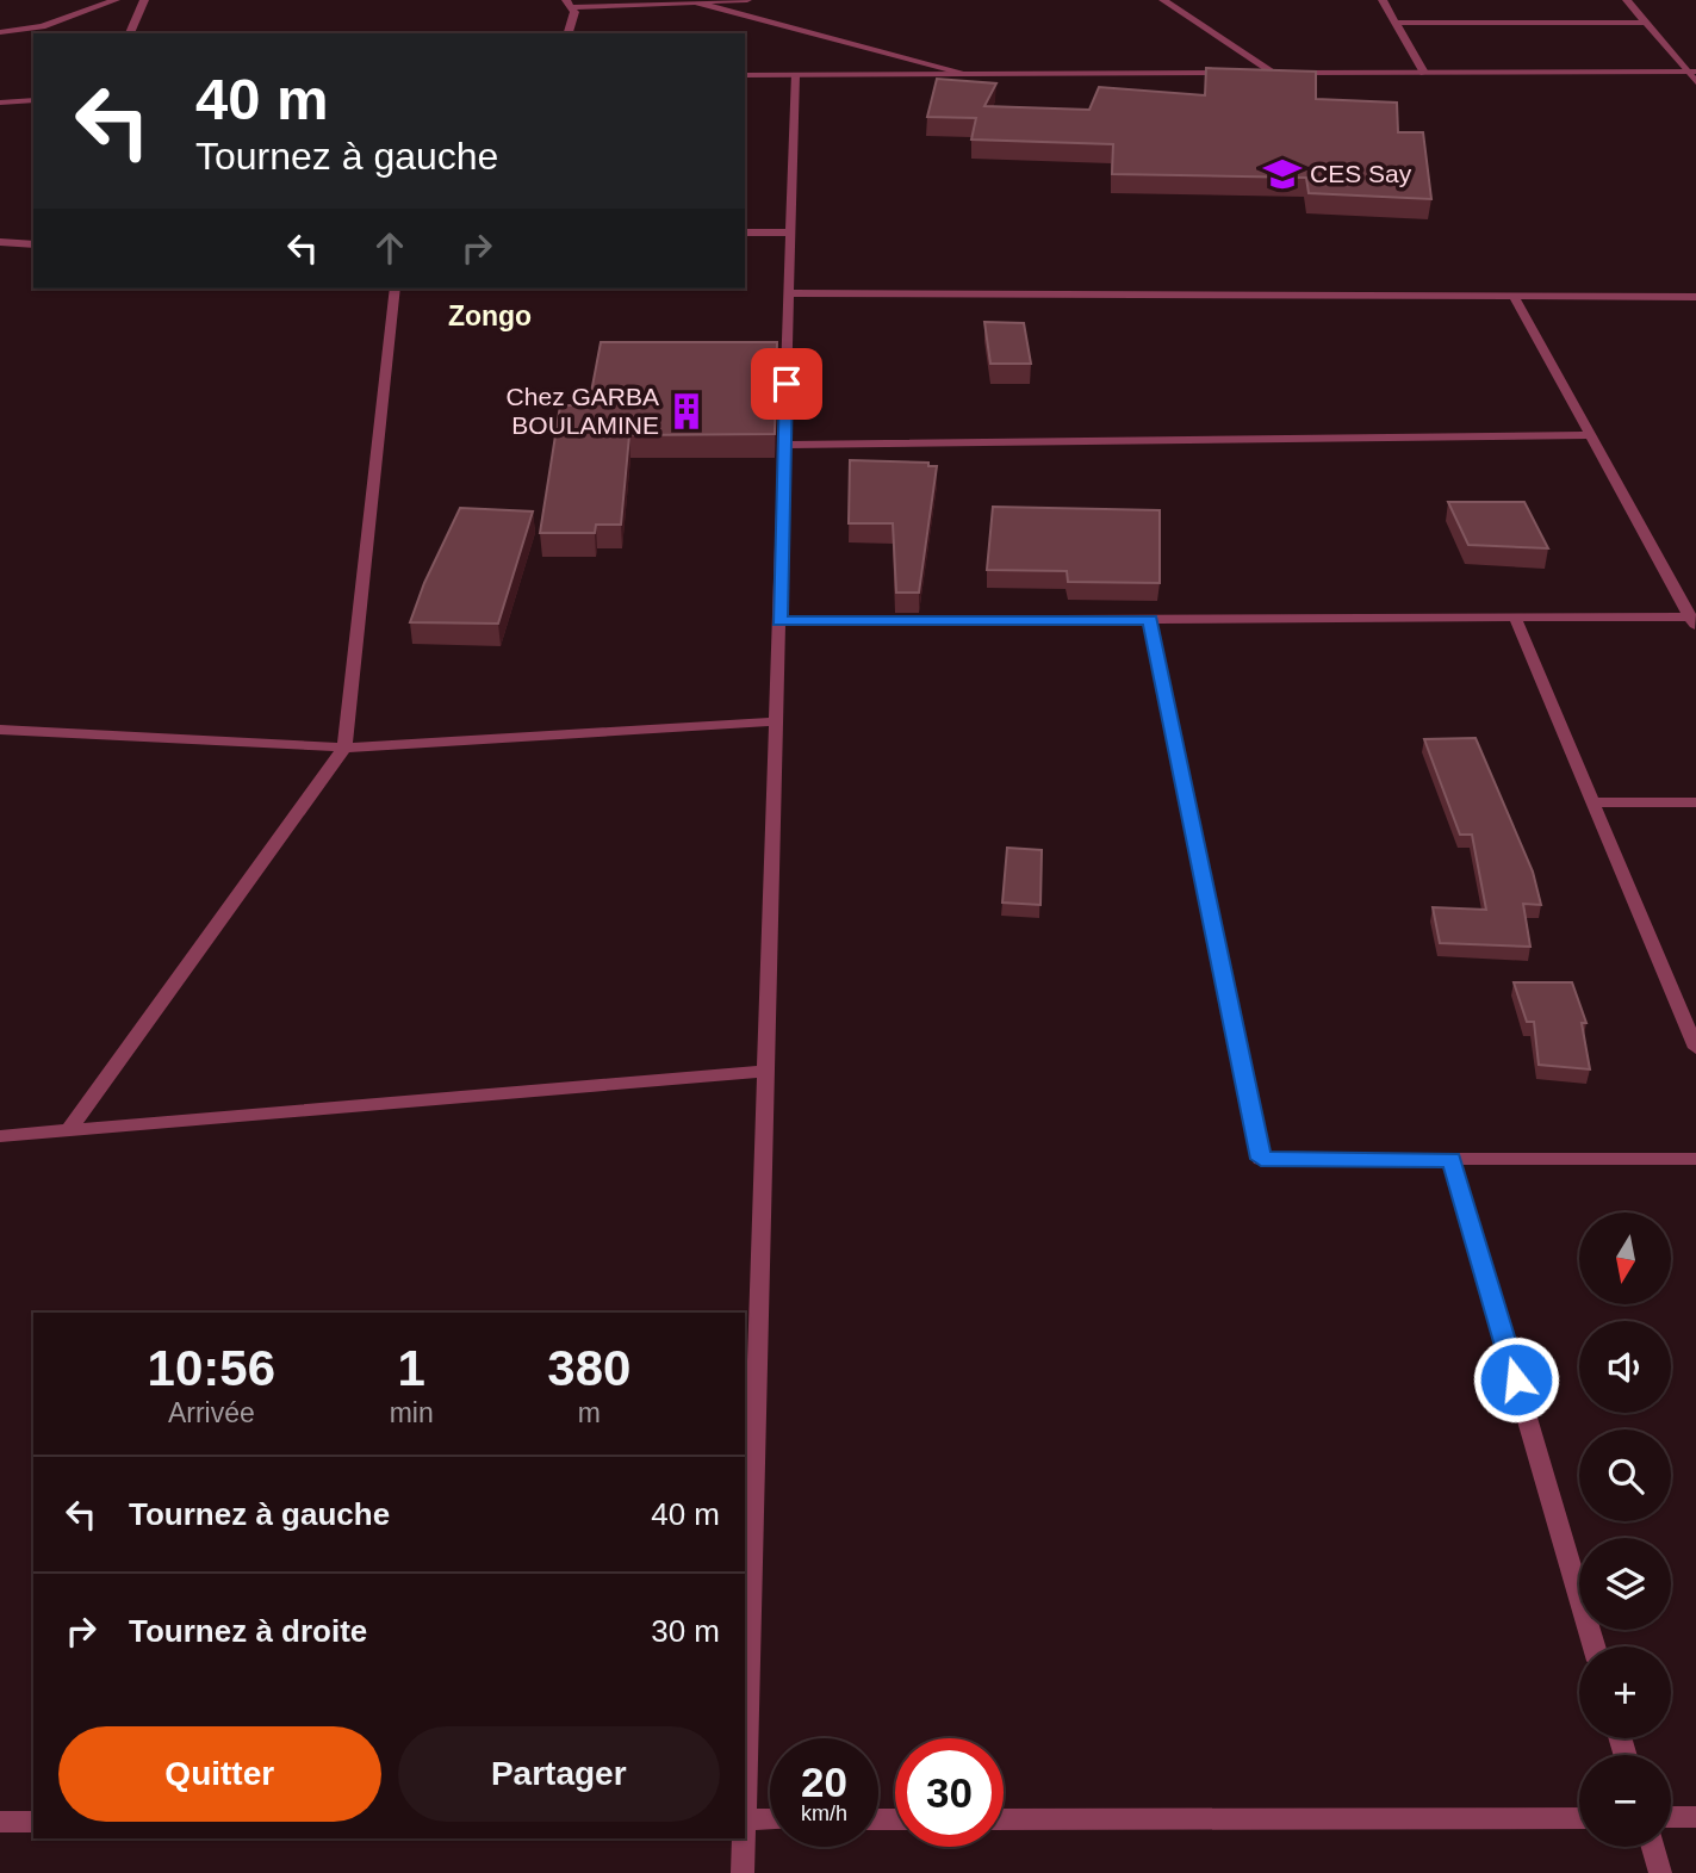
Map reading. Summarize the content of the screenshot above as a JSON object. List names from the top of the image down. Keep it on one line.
{"districts":["Zongo"],"places":{"school or university":["CES Say"],"building":["Chez GARBA BOULAMINE"]},"north":"bottom","page":{"turn":["40 m","Tournez à gauche"],"map_buttons":["+","−"],"eta":["10:56","Arrivée","1","min","380","m"],"list":[{"name":"Tournez à gauche","value":"40 m"},{"name":"Tournez à droite","value":"30 m"}],"buttons":["Quitter","Partager"],"speed":"20 km/h","limit":"30"}}
